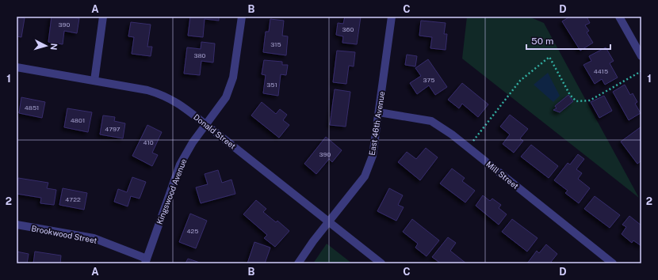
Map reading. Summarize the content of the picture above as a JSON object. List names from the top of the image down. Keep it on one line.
{"streets":{"street":["East 46th Avenue","Donald Street","Mill Street","Kingswood Avenue","Brookwood Street"]},"crossings":[["East 46th Avenue","Donald Street"],["East 46th Avenue","Mill Street"],["Donald Street","Kingswood Avenue"],["Kingswood Avenue","Brookwood Street"]],"house_numbers":["390","360","315","380","4415","375","351","4851","4801","4797","410","390","4722","425"],"scale_bar":"50 m","north":"right","grid":{"columns":["A","B","C","D"],"rows":["1","2"]}}
